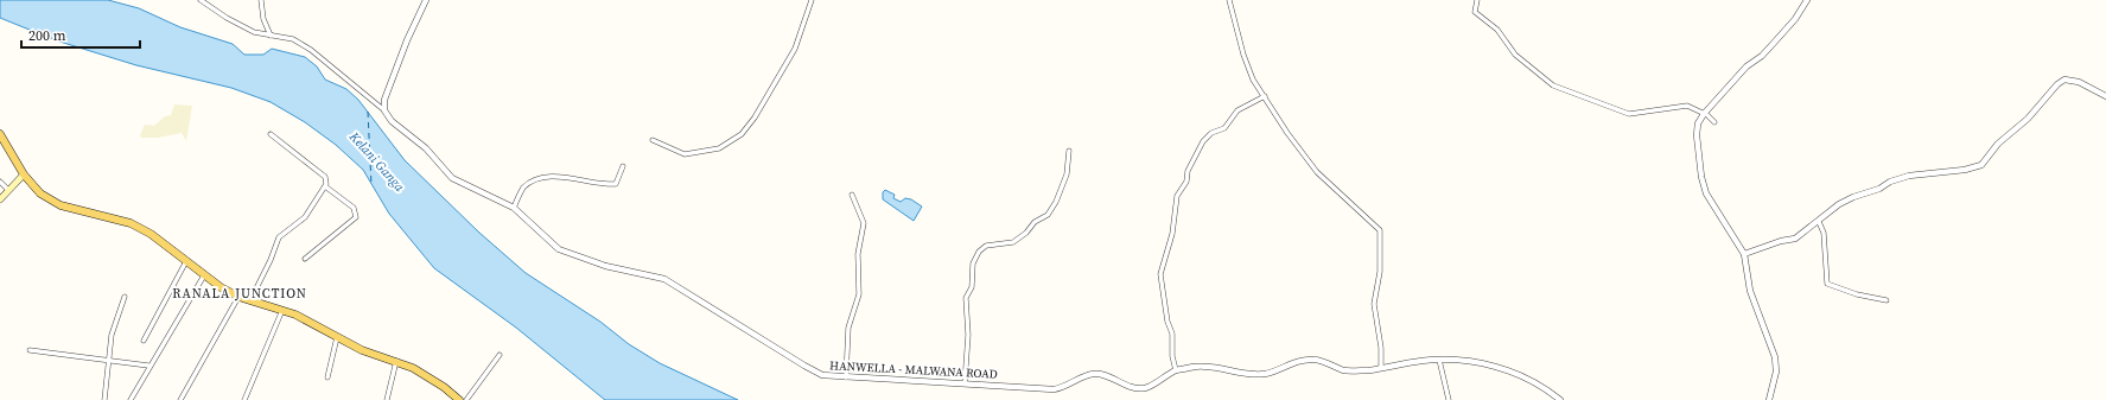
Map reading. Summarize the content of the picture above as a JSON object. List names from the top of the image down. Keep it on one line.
{"streets":{"street":["HANWELLA - MALWANA ROAD"]},"districts":["RANALA JUNCTION"],"water":["Kelani Ganga"],"scale_bar":"200 m"}
